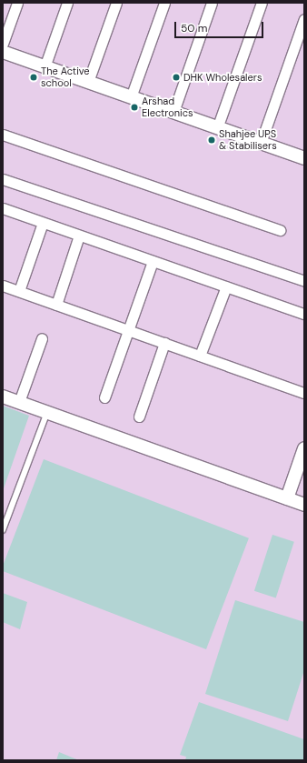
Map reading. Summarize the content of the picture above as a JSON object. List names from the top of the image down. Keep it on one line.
{"places":["The Active school","DHK Wholesalers","Arshad Electronics","Shahjee UPS & Stabilisers"],"scale_bar":"50 m"}
